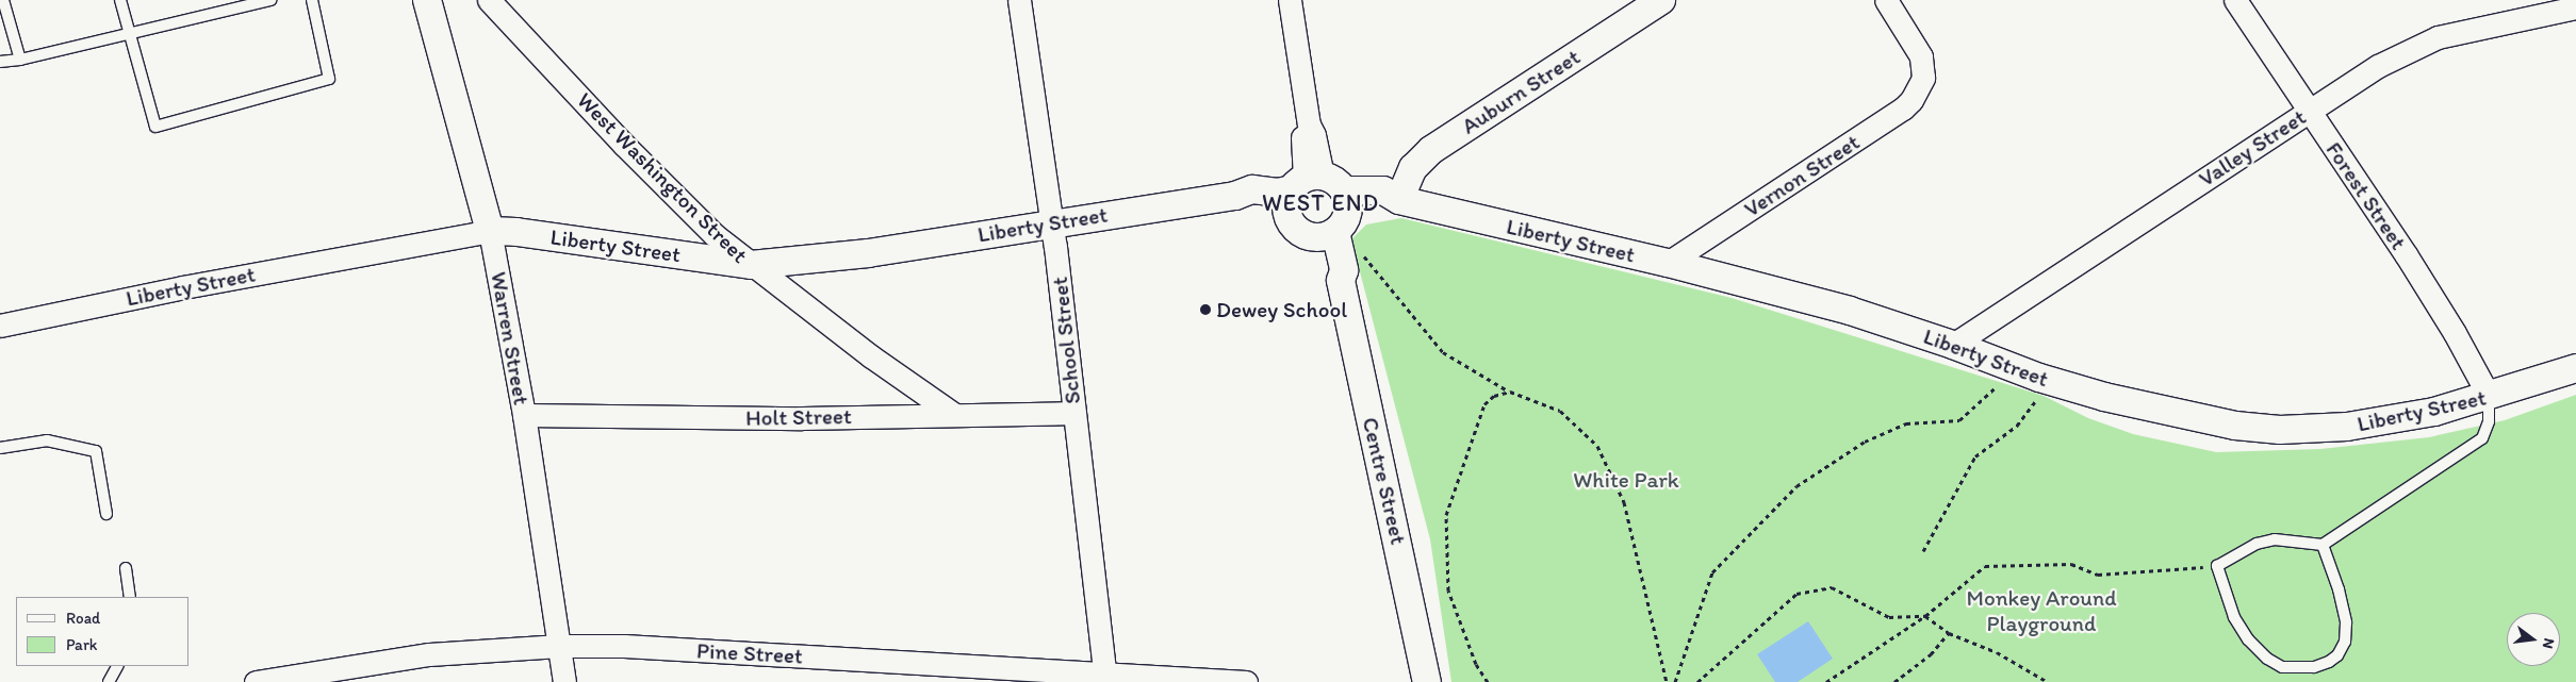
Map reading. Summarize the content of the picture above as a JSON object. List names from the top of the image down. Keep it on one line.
{"streets":{"street":["Auburn Street","Valley Street","Vernon Street","West Washington Street","Forest Street","Liberty Street","Warren Street","School Street","Holt Street","Centre Street","Pine Street"]},"crossings":[["Auburn Street","Liberty Street"],["Valley Street","Forest Street"],["Valley Street","Liberty Street"],["Vernon Street","Liberty Street"],["West Washington Street","Liberty Street"],["West Washington Street","Holt Street"],["Forest Street","Liberty Street"],["Liberty Street","Warren Street"],["Liberty Street","School Street"],["Liberty Street","Centre Street"],["Warren Street","Holt Street"],["Warren Street","Pine Street"],["School Street","Holt Street"],["School Street","Pine Street"]],"districts":["WEST END"],"parks":["White Park","Monkey Around Playground"],"places":["Dewey School"],"legend":["Road","Park"],"north":"right"}
